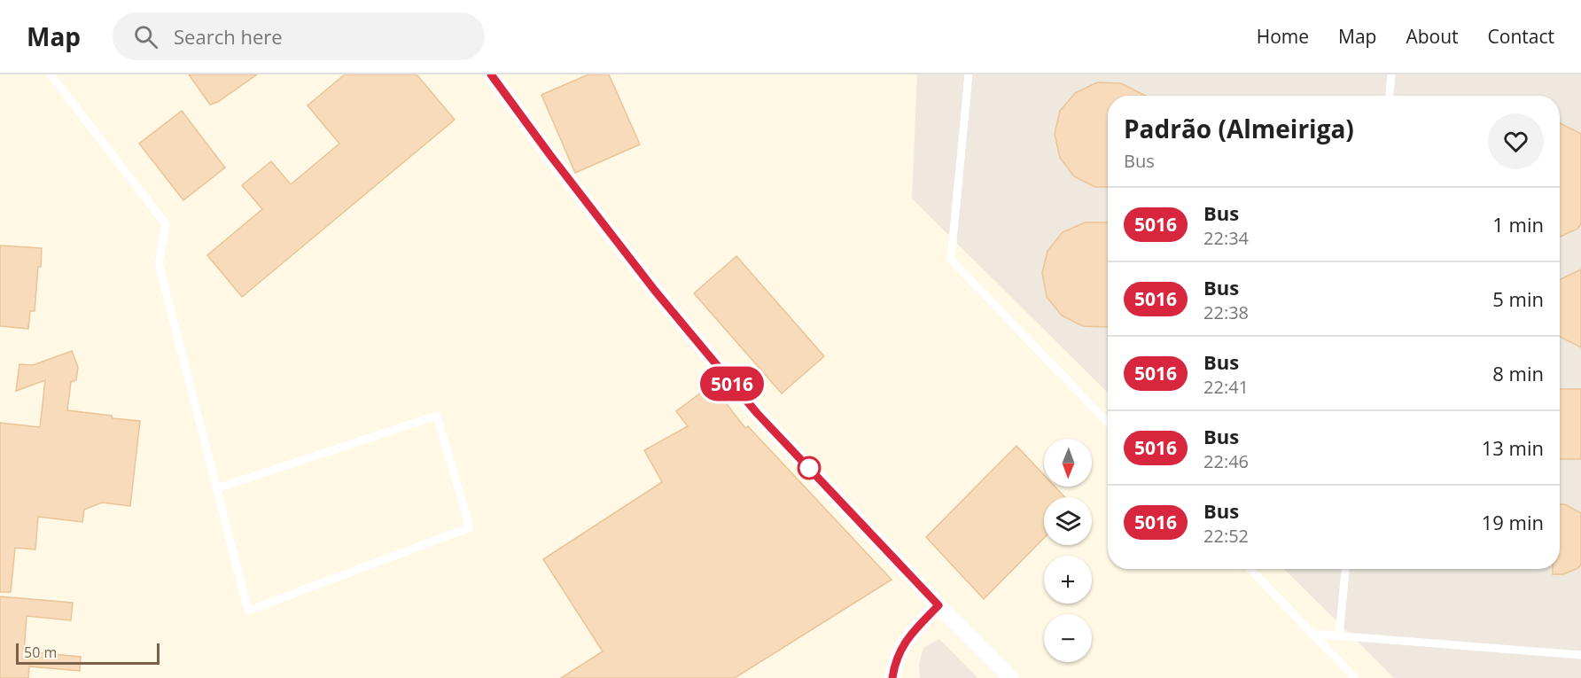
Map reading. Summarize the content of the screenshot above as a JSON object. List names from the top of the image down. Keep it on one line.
{"lines":["bus line 5016"],"scale_bar":"50 m","north":"bottom","page":{"header":"Map","search":"Search here","nav":["Home","Map","About","Contact"],"on_map":"5016","heading":["Padrão (Almeiriga)","Bus"],"list":[{"mark":"5016","name":"Bus","note":"22:34","value":"1 min"},{"mark":"5016","name":"Bus","note":"22:38","value":"5 min"},{"mark":"5016","name":"Bus","note":"22:41","value":"8 min"},{"mark":"5016","name":"Bus","note":"22:46","value":"13 min"},{"mark":"5016","name":"Bus","note":"22:52","value":"19 min"}],"map_buttons":["+","−"],"scale":"50 m"}}
